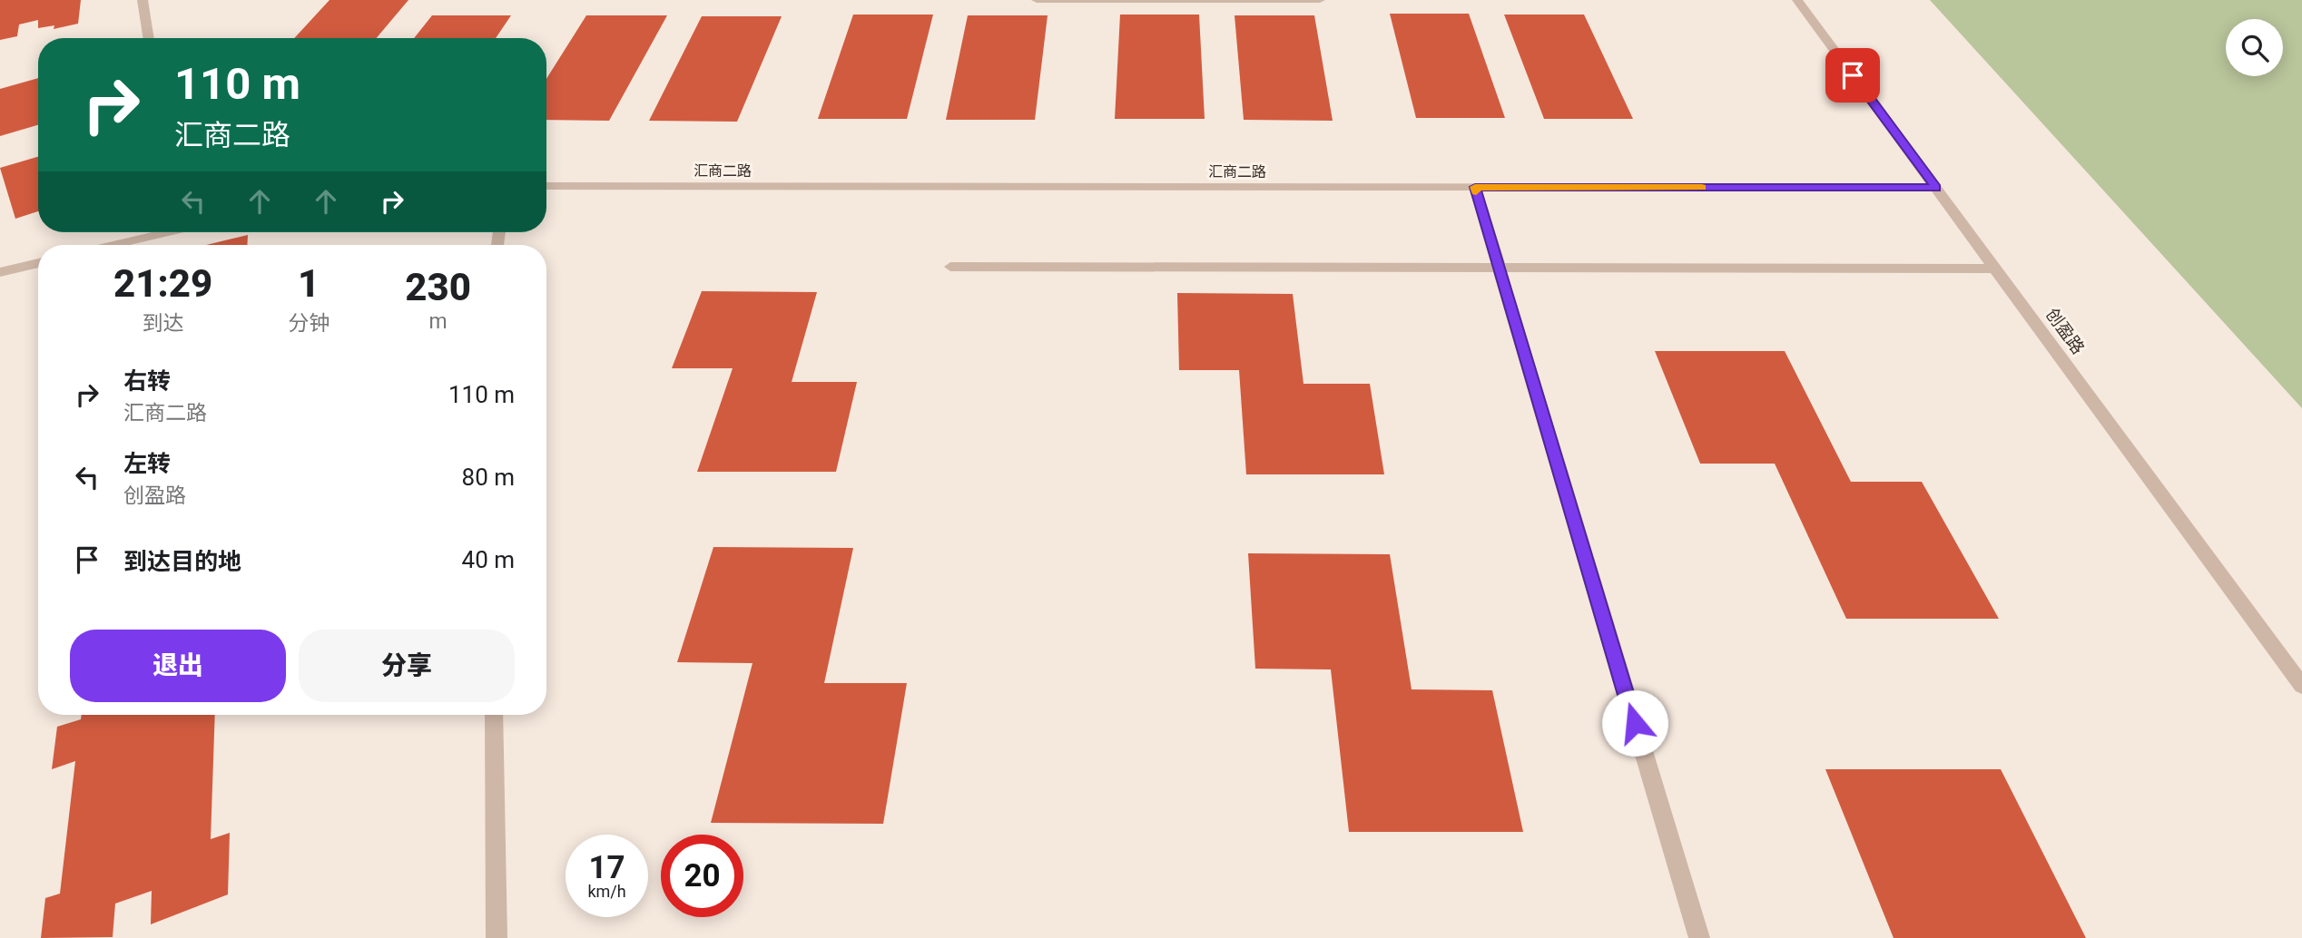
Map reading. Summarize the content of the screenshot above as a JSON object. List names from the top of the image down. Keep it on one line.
{"streets":{"street":["汇商二路","创盈路"]},"crossings":[["汇商二路","创盈路"]],"page":{"turn":["110 m","汇商二路"],"eta":["21:29","到达","1","分钟","230","m"],"list":[{"name":"右转","note":"汇商二路","value":"110 m"},{"name":"左转","note":"创盈路","value":"80 m"},{"name":"到达目的地","value":"40 m"}],"buttons":["退出","分享"],"speed":"17 km/h","limit":"20"}}
